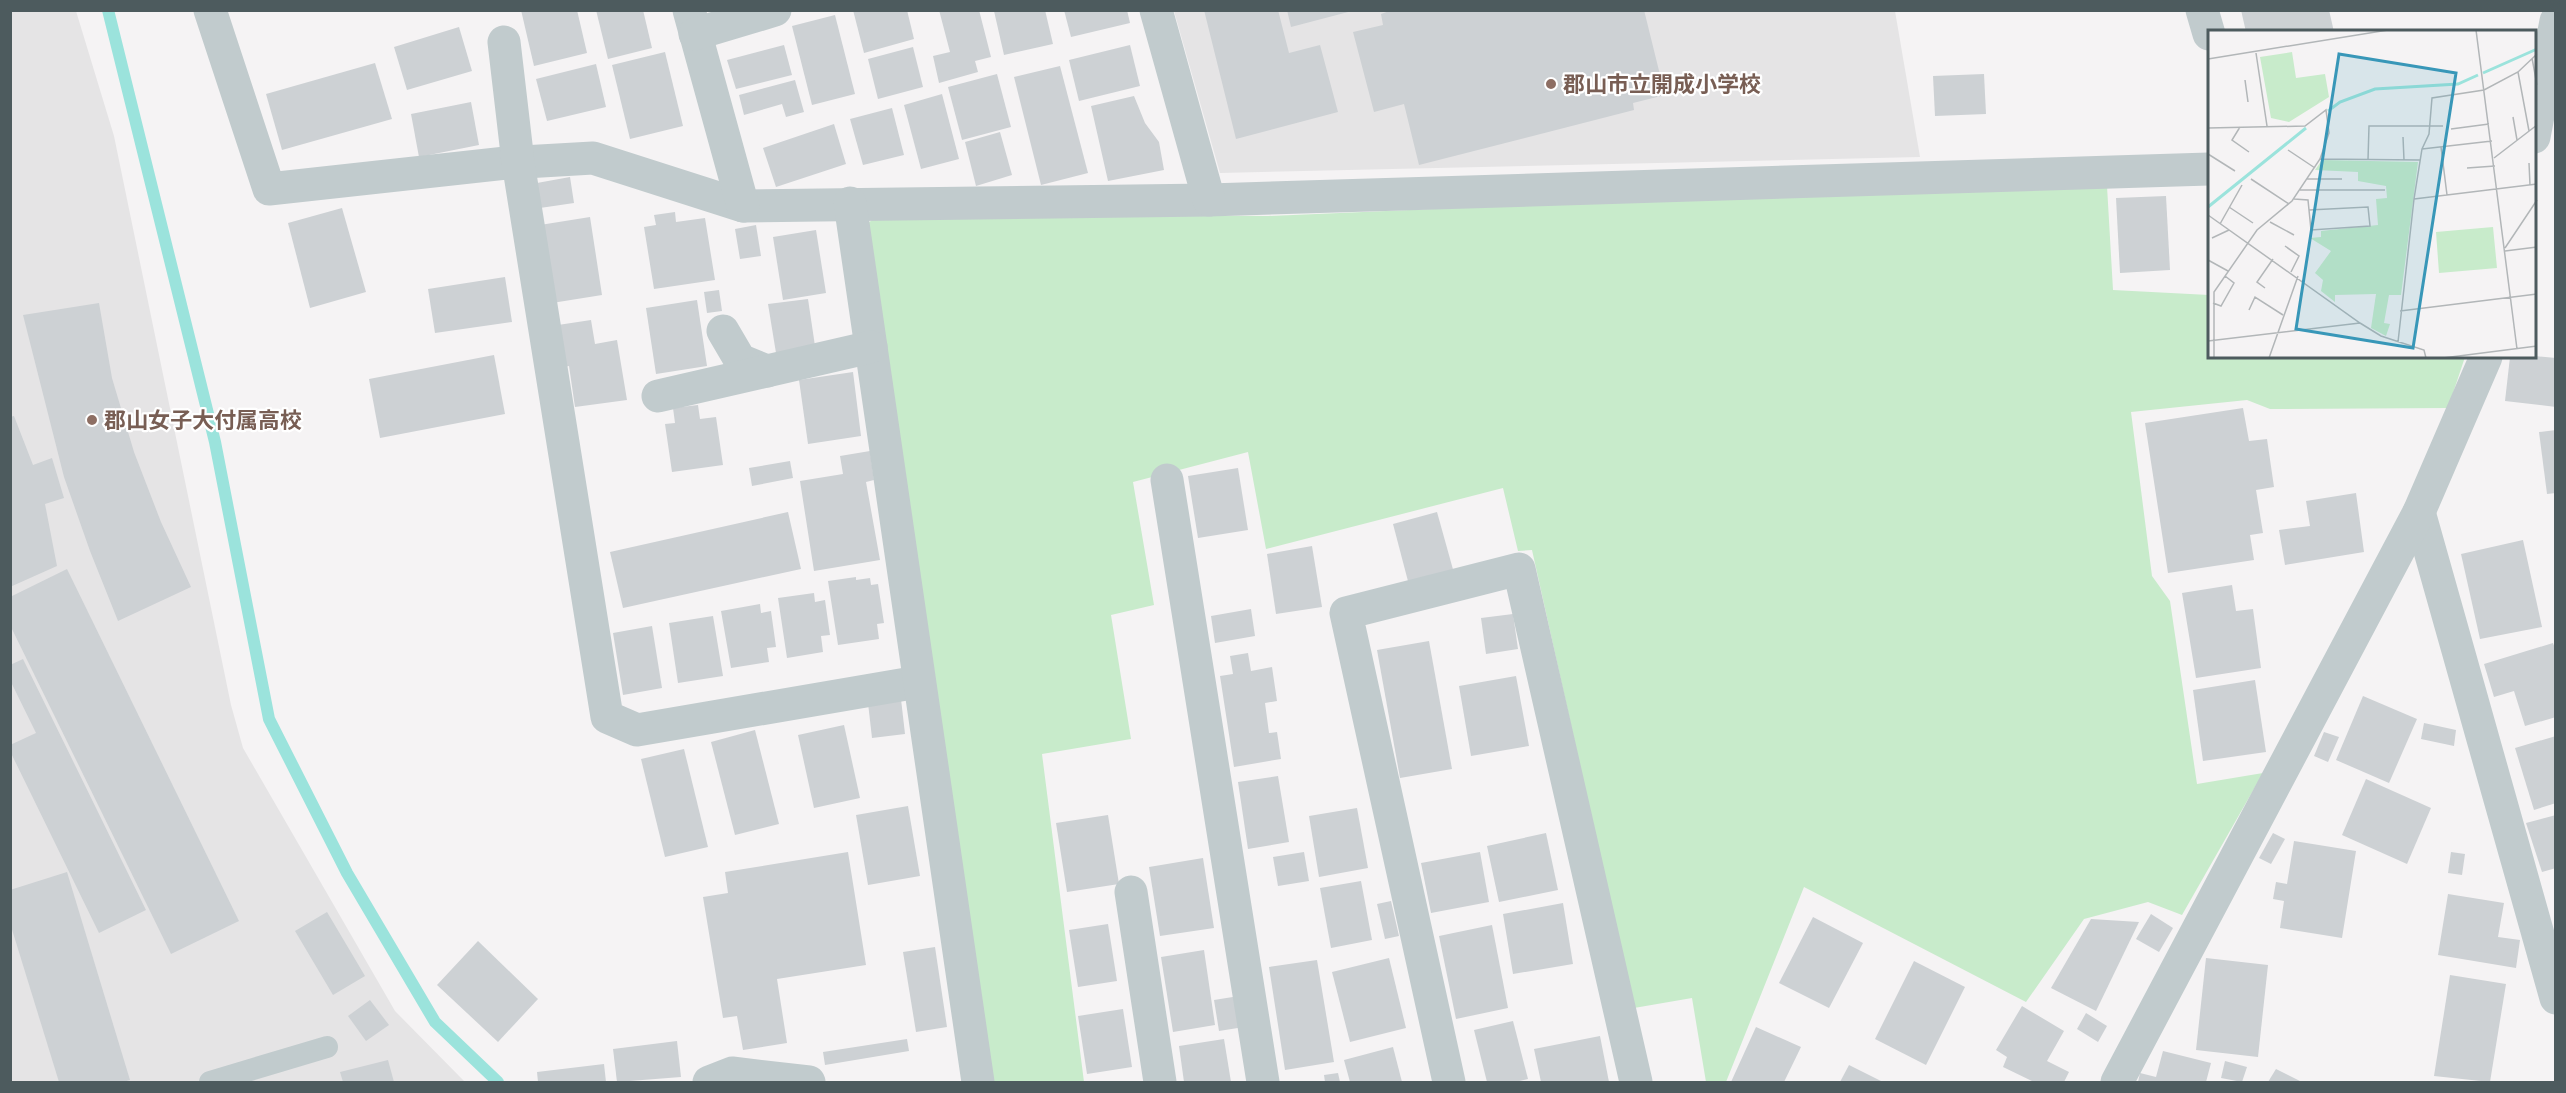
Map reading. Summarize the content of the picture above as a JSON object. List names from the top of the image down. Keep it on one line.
{"places":["郡山市立開成小学校","郡山女子大付属高校"]}
